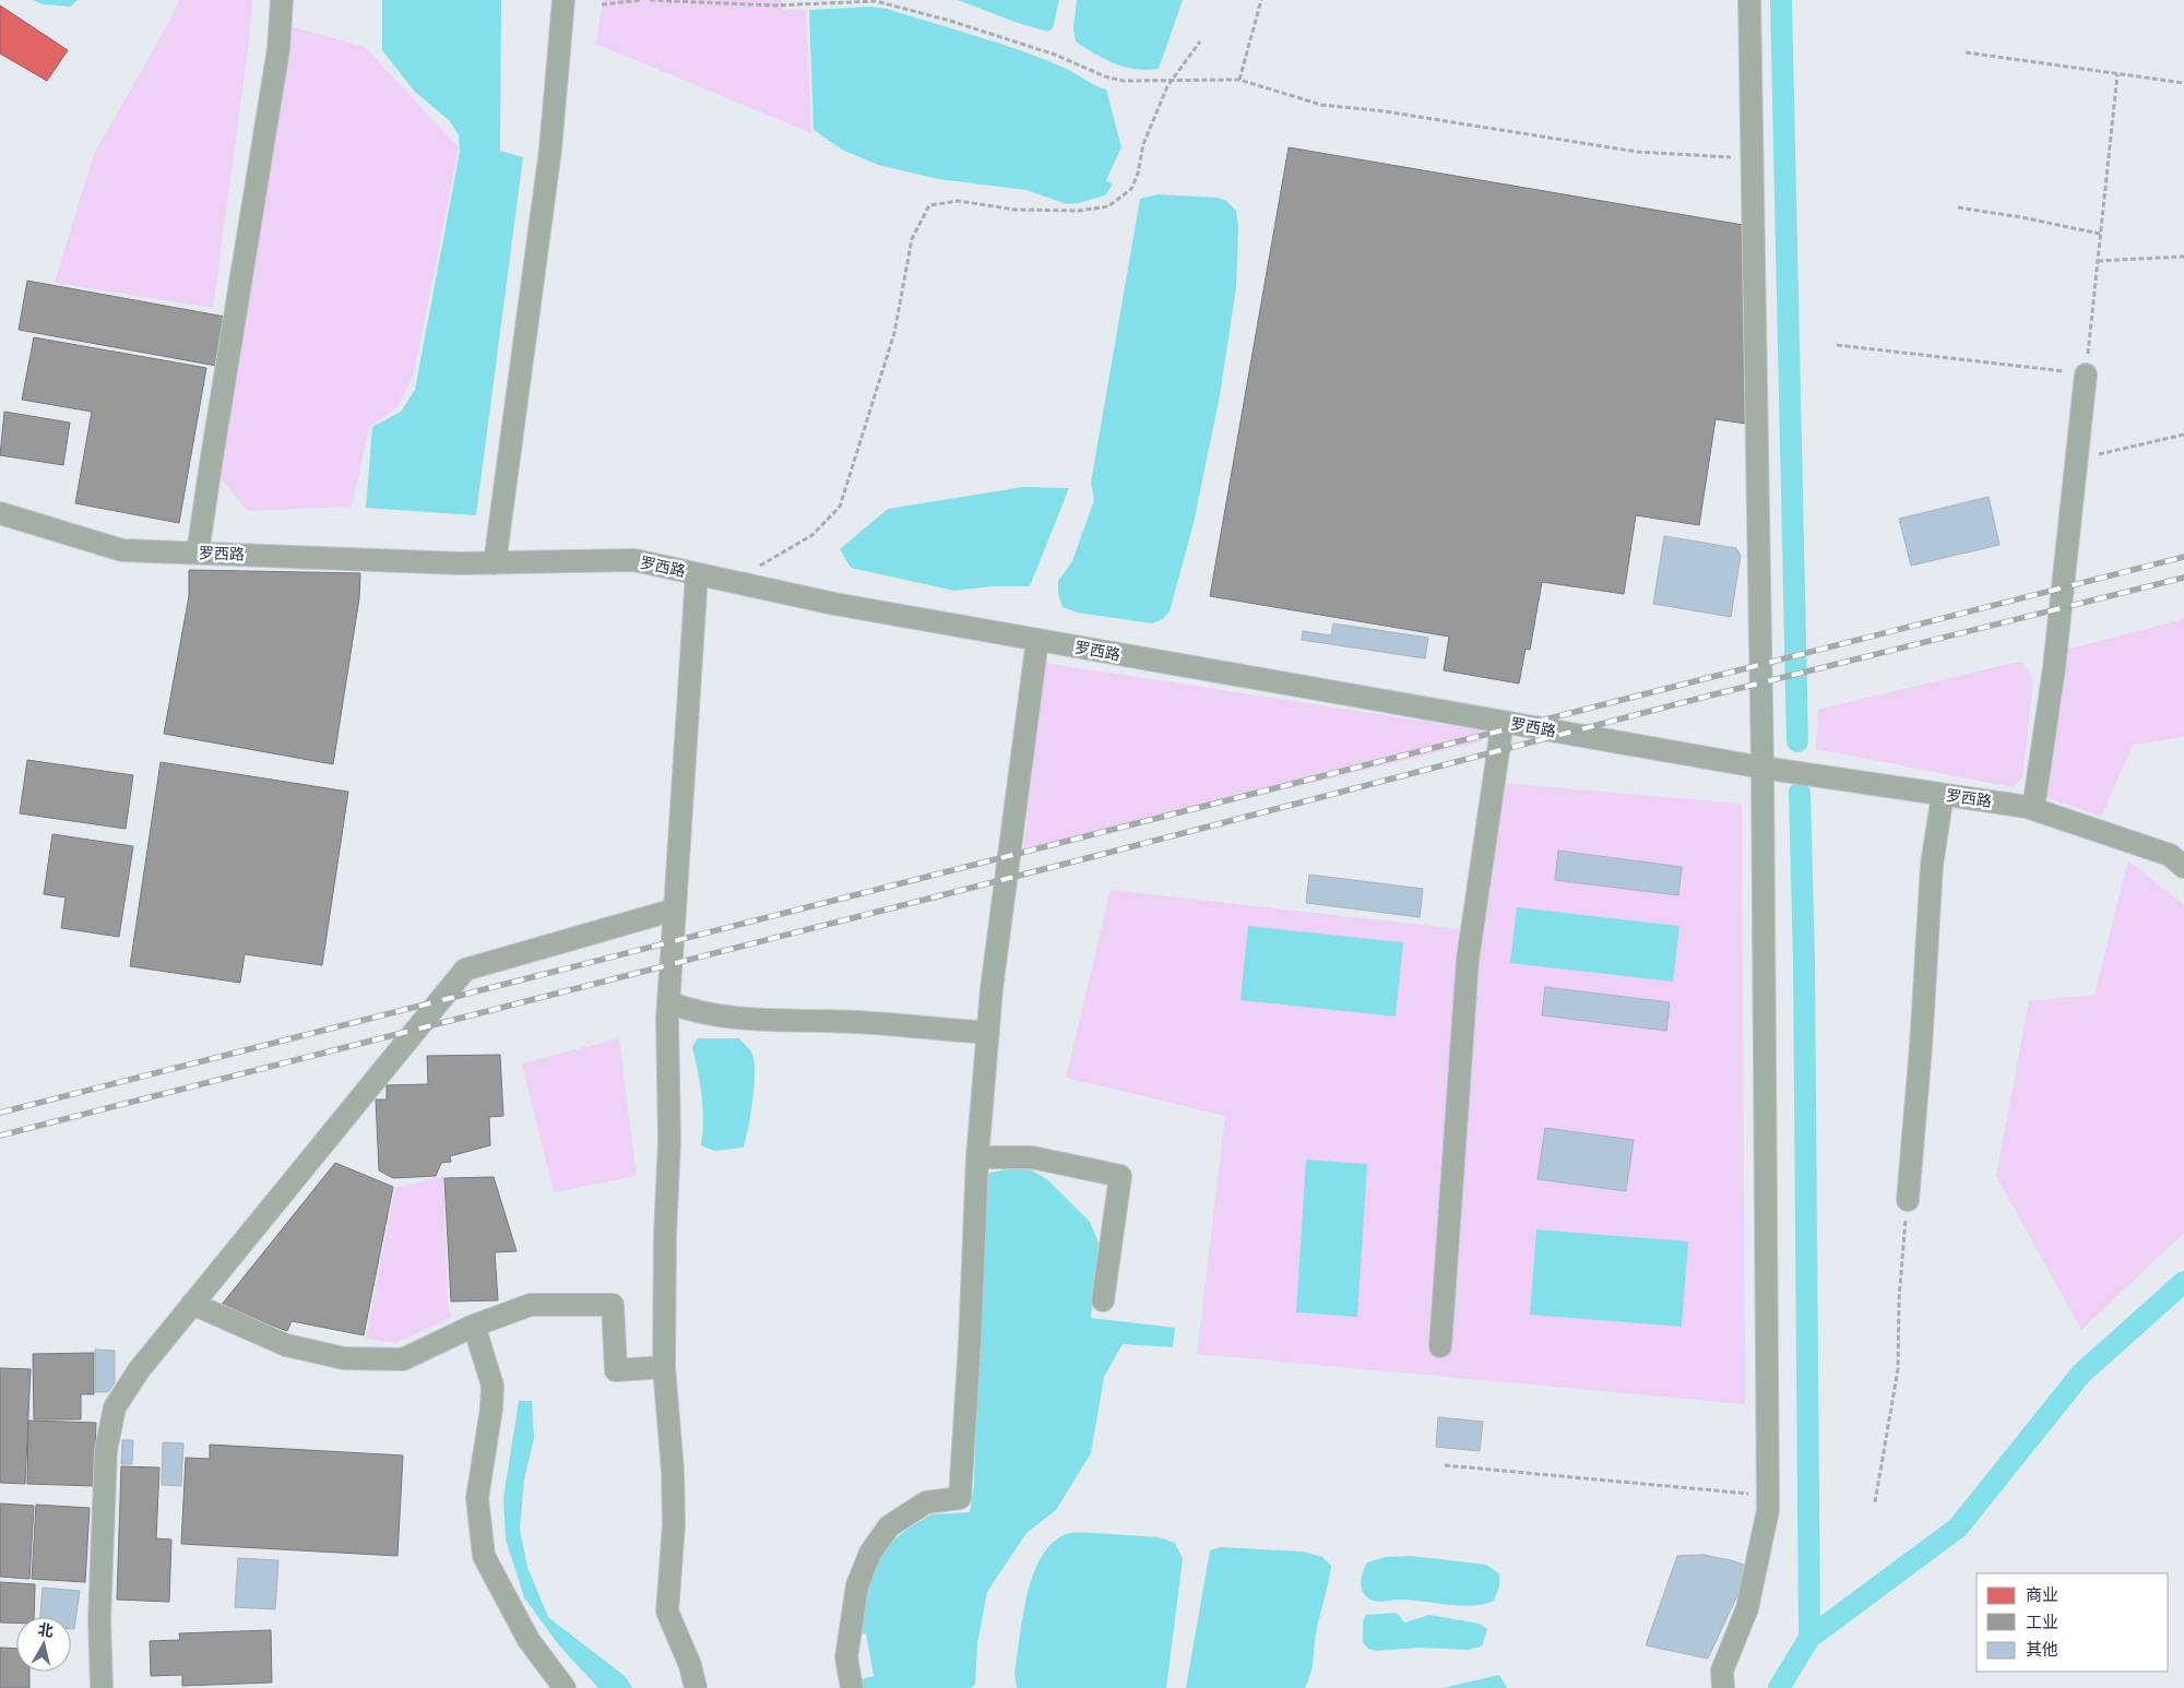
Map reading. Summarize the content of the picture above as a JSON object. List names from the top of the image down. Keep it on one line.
{"streets":{"street":["罗西路"]},"legend":["商业","工业","其他"],"north":"top"}
